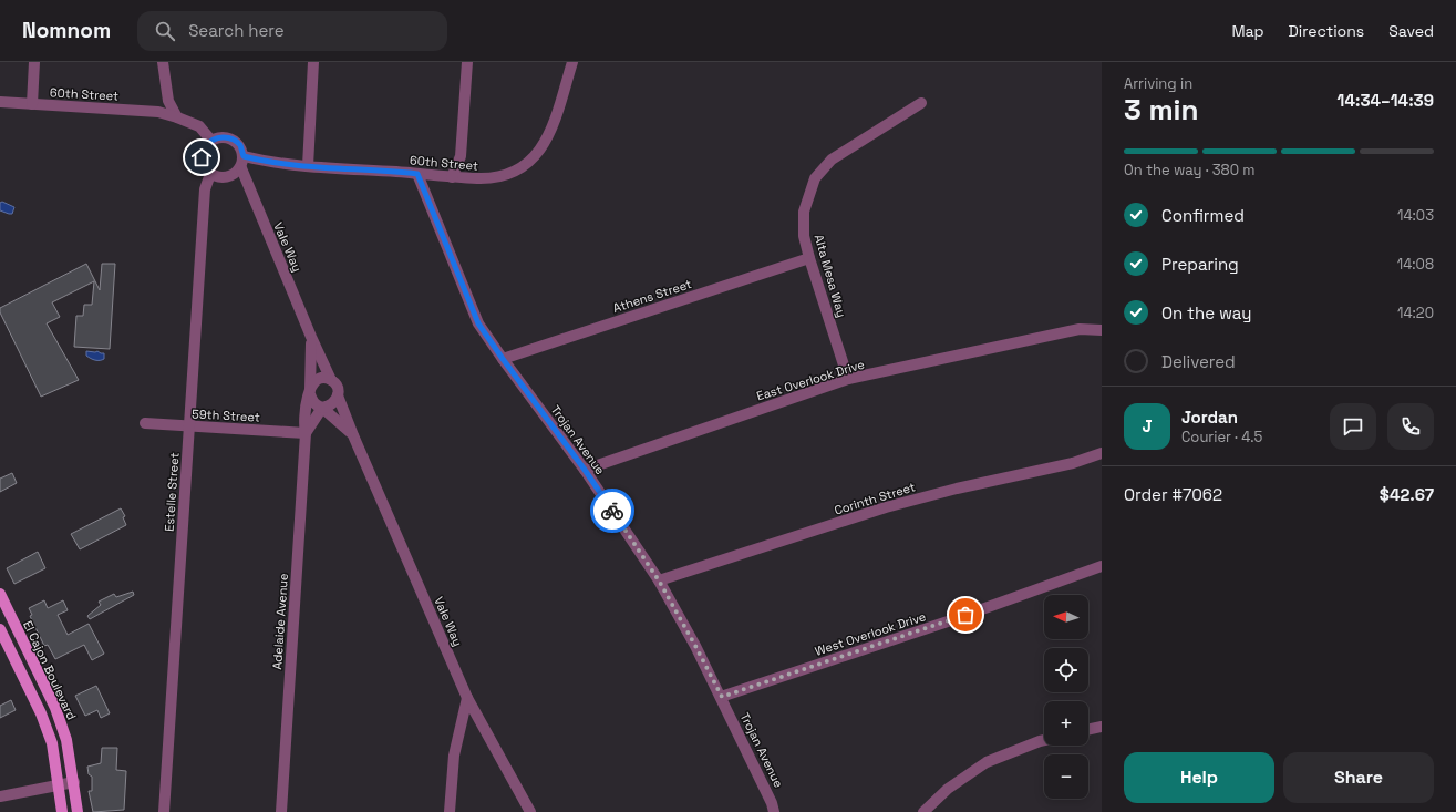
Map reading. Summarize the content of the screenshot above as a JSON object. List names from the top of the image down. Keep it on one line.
{"streets":{"main road":["El Cajon Boulevard"],"street":["60th Street","Vale Way","Alta Mesa Way","Athens Street","East Overlook Drive","59th Street","Trojan Avenue","Estelle Street","Corinth Street","Adelaide Avenue","West Overlook Drive"]},"crossings":[["60th Street","Vale Way"],["60th Street","Trojan Avenue"],["60th Street","Estelle Street"],["Vale Way","Estelle Street"],["Vale Way","Adelaide Avenue"],["Alta Mesa Way","Athens Street"],["Alta Mesa Way","East Overlook Drive"],["Athens Street","Trojan Avenue"],["East Overlook Drive","Trojan Avenue"],["59th Street","Estelle Street"],["59th Street","Adelaide Avenue"],["Trojan Avenue","Corinth Street"],["Trojan Avenue","West Overlook Drive"]],"north":"left","page":{"header":"Nomnom","search":"Search here","nav":["Map","Directions","Saved"],"heading":["3 min","Arriving in","14:34–14:39"],"panel":["Jordan","Courier · 4.5","Order #7062","$42.67"],"bar":"On the way · 380 m","list":[["Confirmed","14:03"],["Preparing","14:08"],["On the way","14:20"],"Delivered"],"round":"J","map_buttons":["+","−"],"buttons":["Help","Share"]}}
